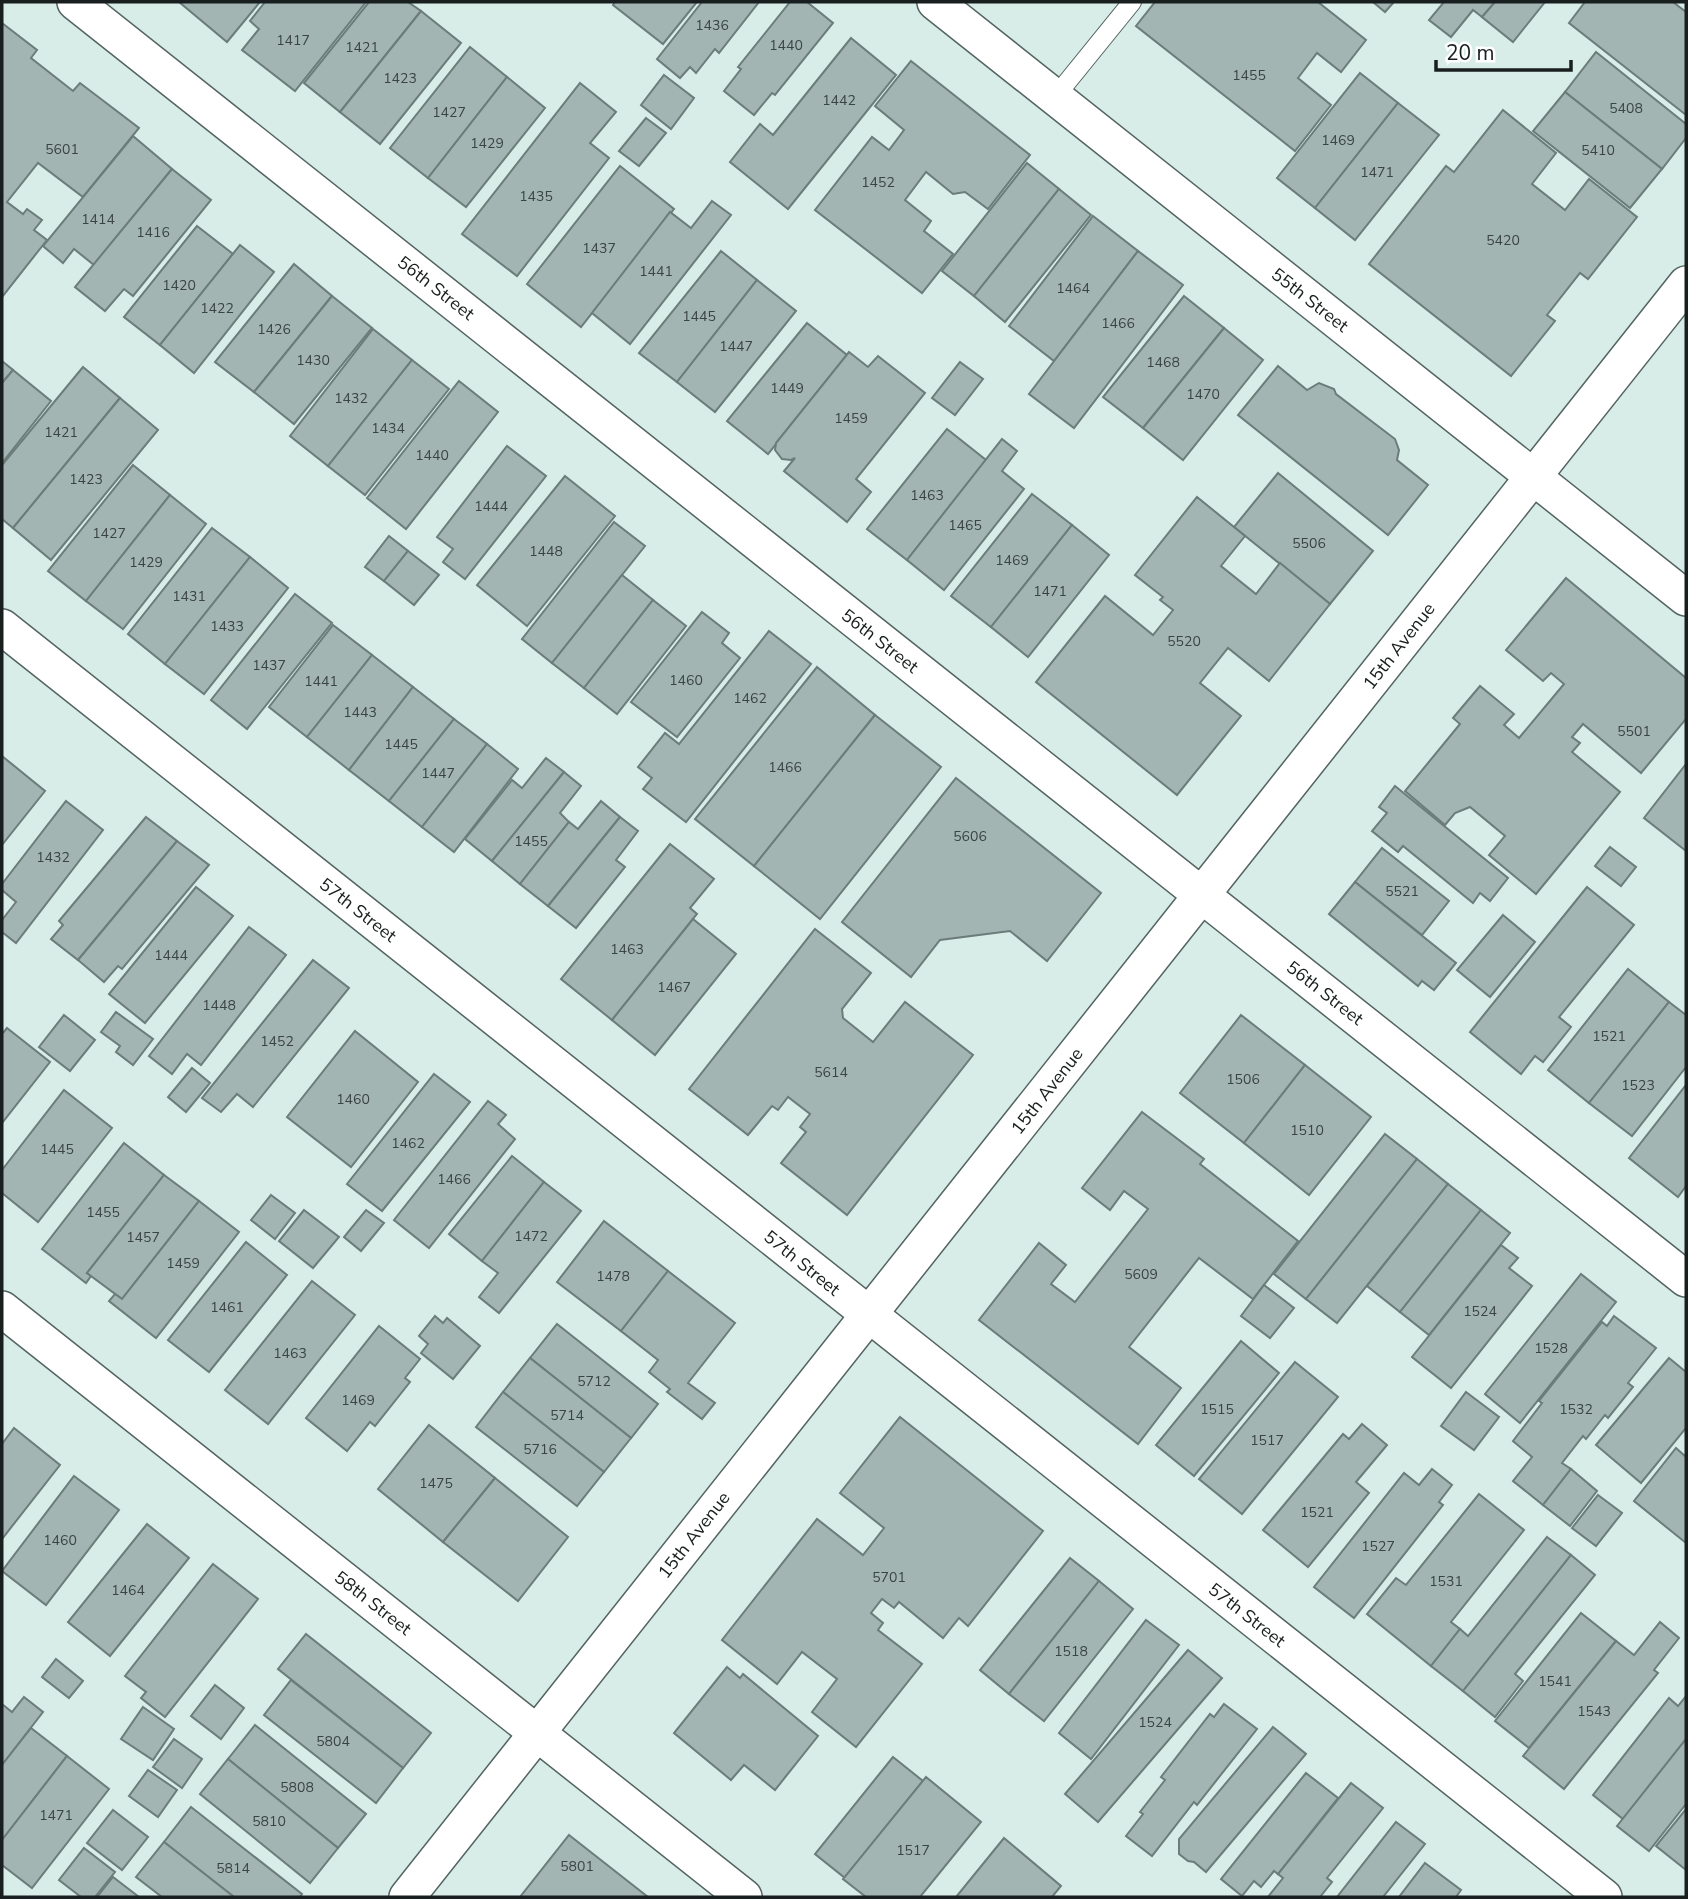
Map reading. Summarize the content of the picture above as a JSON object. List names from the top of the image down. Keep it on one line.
{"streets":{"street":["56th Street","55th Street","15th Avenue","57th Street","58th Street"]},"crossings":[["56th Street","15th Avenue"],["55th Street","15th Avenue"],["15th Avenue","57th Street"],["15th Avenue","58th Street"]],"house_numbers":["1436","1417","1440","1421","1455","1423","1442","5408","1427","1469","1429","5601","5410","1471","1452","1435","1414","1416","5420","1437","1441","1420","1464","1422","1445","1466","1426","1447","1430","1468","1449","1470","1432","1459","1434","1421","1440","1423","1463","1444","1465","1427","5506","1448","1469","1429","1471","1431","1433","5520","1437","1460","1441","1462","1443","5501","1445","1466","1447","5606","1455","1432","5521","1463","1444","1467","1448","1521","1452","5614","1506","1523","1460","1510","1462","1445","1466","1455","1472","1457","1459","5609","1478","1461","1524","1528","1463","5712","1469","1515","1532","5714","1517","5716","1475","1521","1460","1527","5701","1531","1464","1518","1541","1543","1524","5804","5808","1471","5810","1517","5801","5814"],"scale_bar":"20 m"}
